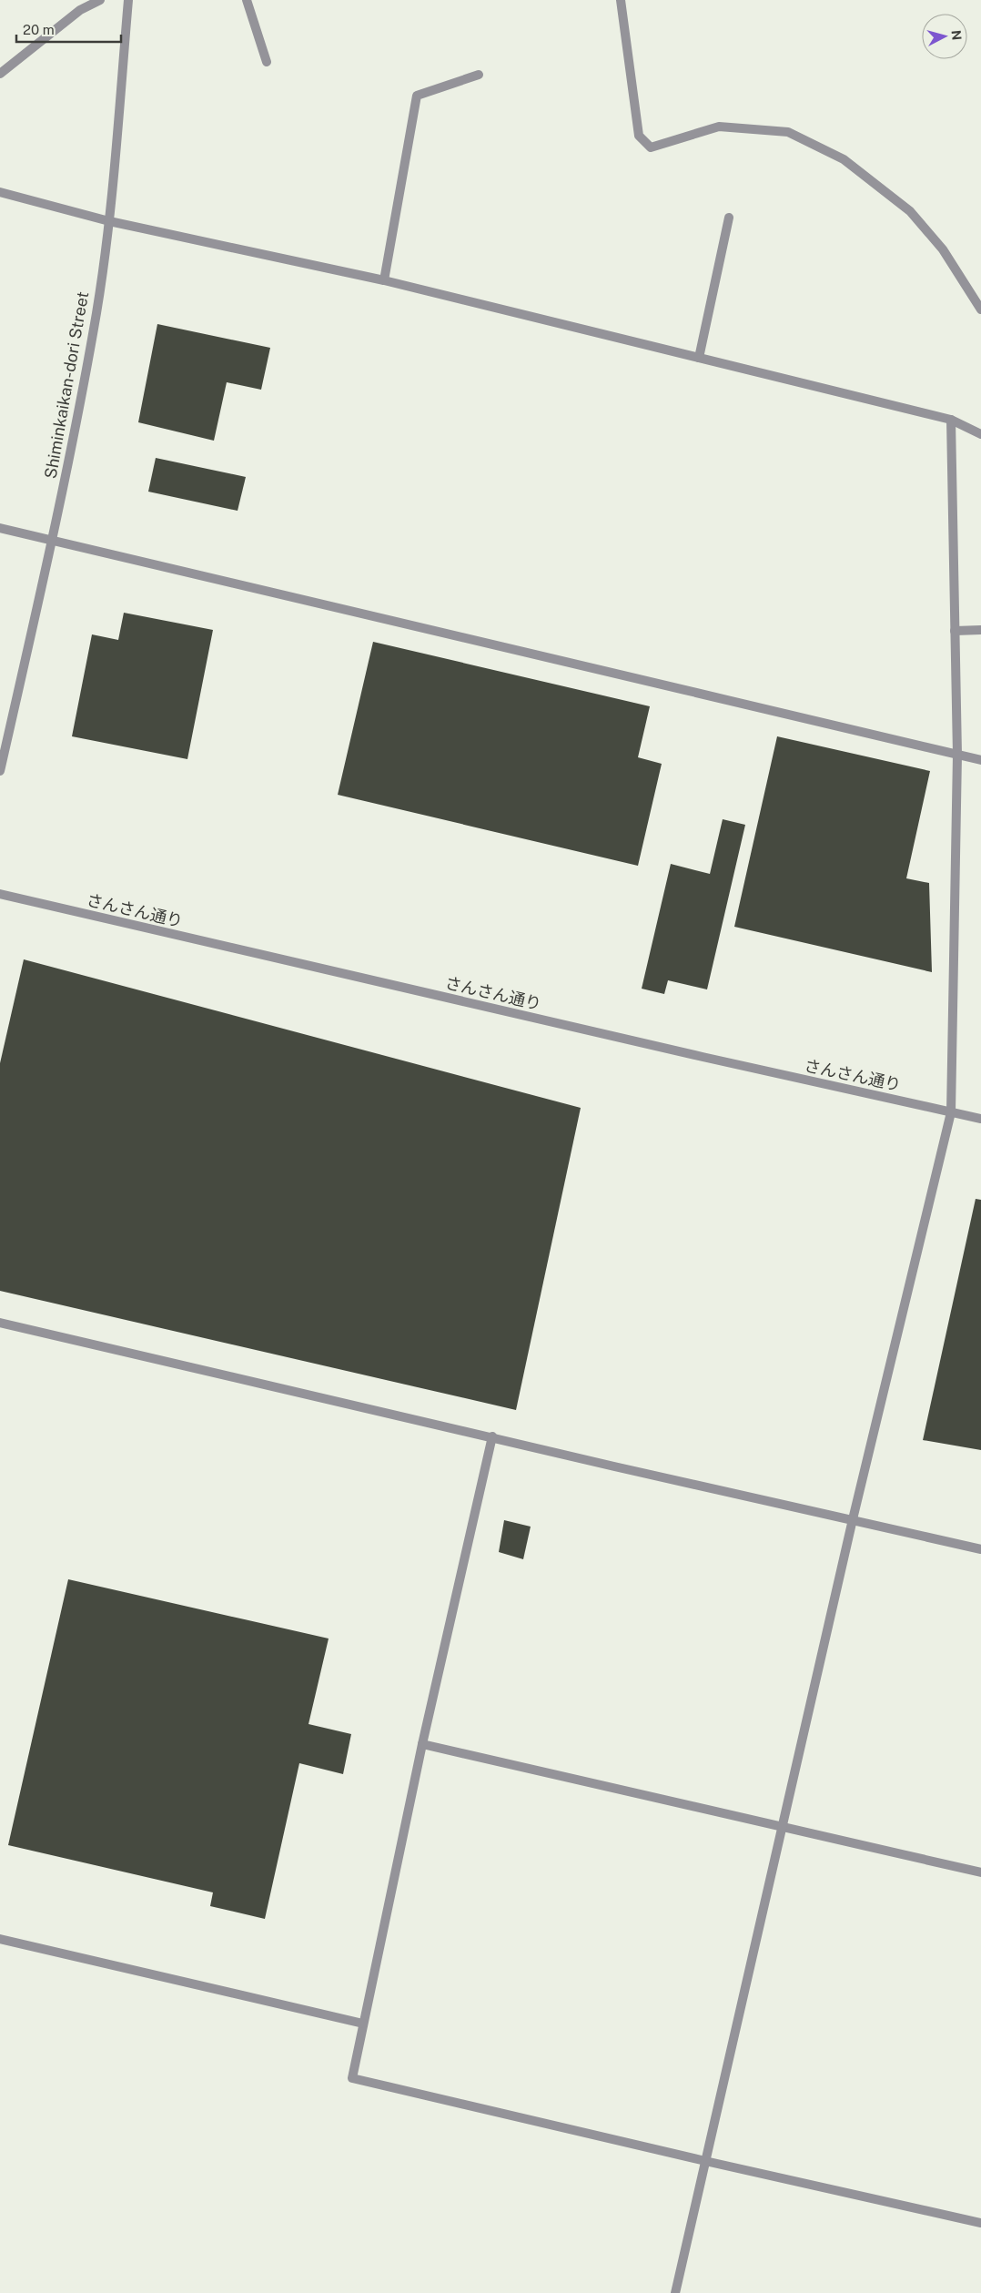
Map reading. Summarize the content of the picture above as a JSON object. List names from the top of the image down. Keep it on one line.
{"streets":{"street":["Shiminkaikan-dori Street","さんさん通り"]},"scale_bar":"20 m","north":"right"}
